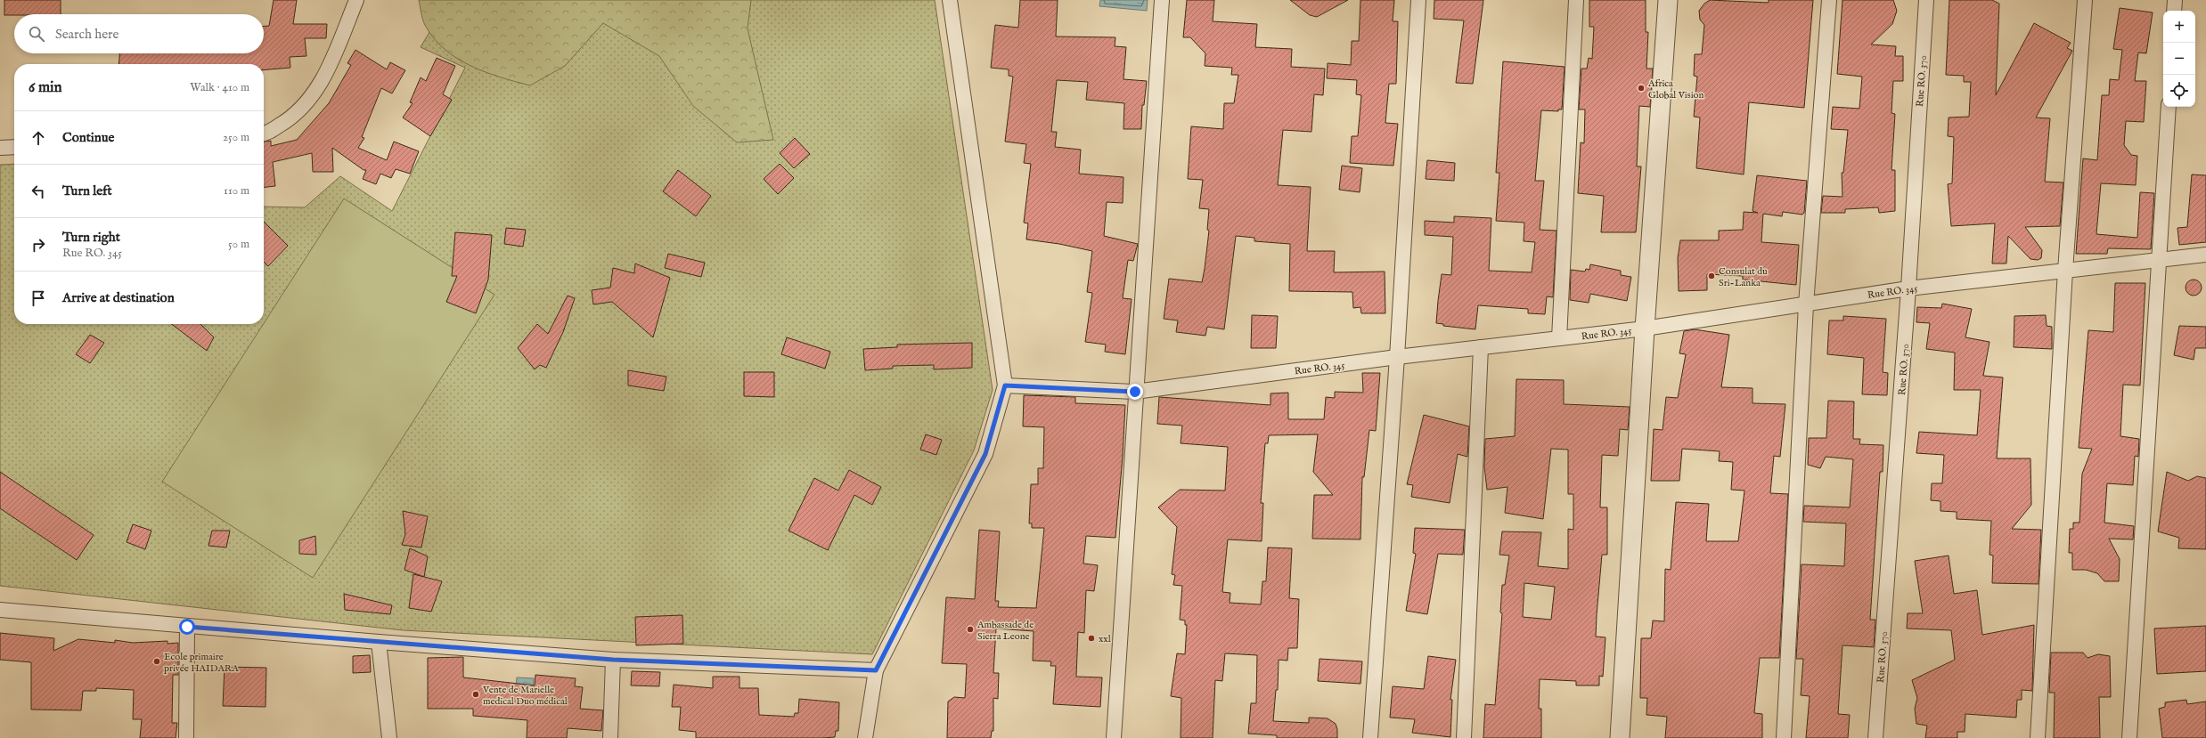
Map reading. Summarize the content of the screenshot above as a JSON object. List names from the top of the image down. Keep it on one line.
{"streets":{"street":["Rue RO. 370","Rue RO. 345"]},"crossings":[["Rue RO. 370","Rue RO. 345"]],"places":["Africa Global Vision","Consulat du Sri-Lanka","Ambassade de Sierra Leone","xxl","Ecole primaire privée HAIDARA","Vente de Marielle medical Duo médical"],"page":{"map_buttons":["+","−"],"search":"Search here","heading":["6 min","Walk · 410 m"],"list":[["Continue","250 m"],["Turn left","110 m"],["Turn right","Rue RO. 345","50 m"],"Arrive at destination"]}}
